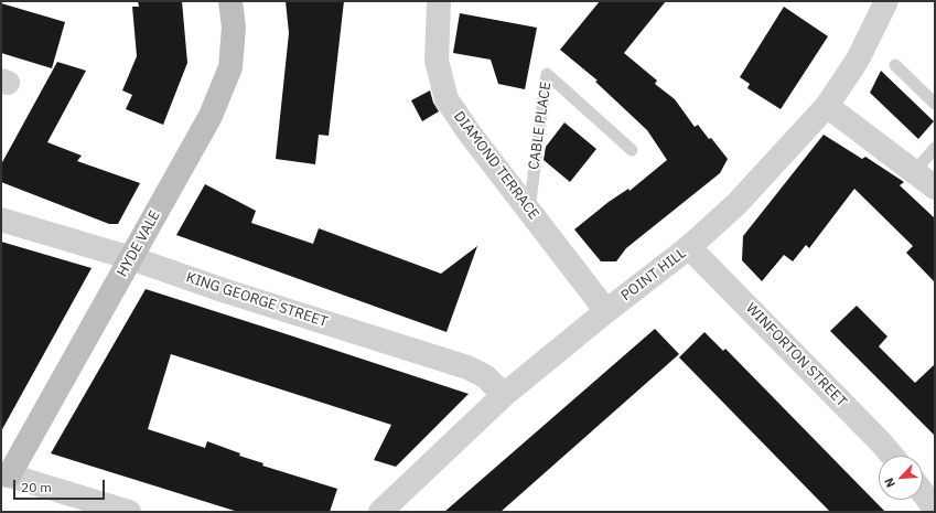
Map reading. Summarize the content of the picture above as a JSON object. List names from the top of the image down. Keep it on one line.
{"streets":{"main road":["HYDE VALE"],"street":["DIAMOND TERRACE","POINT HILL","KING GEORGE STREET","WINFORTON STREET"],"lane":["CABLE PLACE"]},"crossings":[["CABLE PLACE","DIAMOND TERRACE"],["DIAMOND TERRACE","POINT HILL"],["HYDE VALE","KING GEORGE STREET"],["POINT HILL","KING GEORGE STREET"],["POINT HILL","WINFORTON STREET"]],"scale_bar":"20 m","north":"bottom left"}
